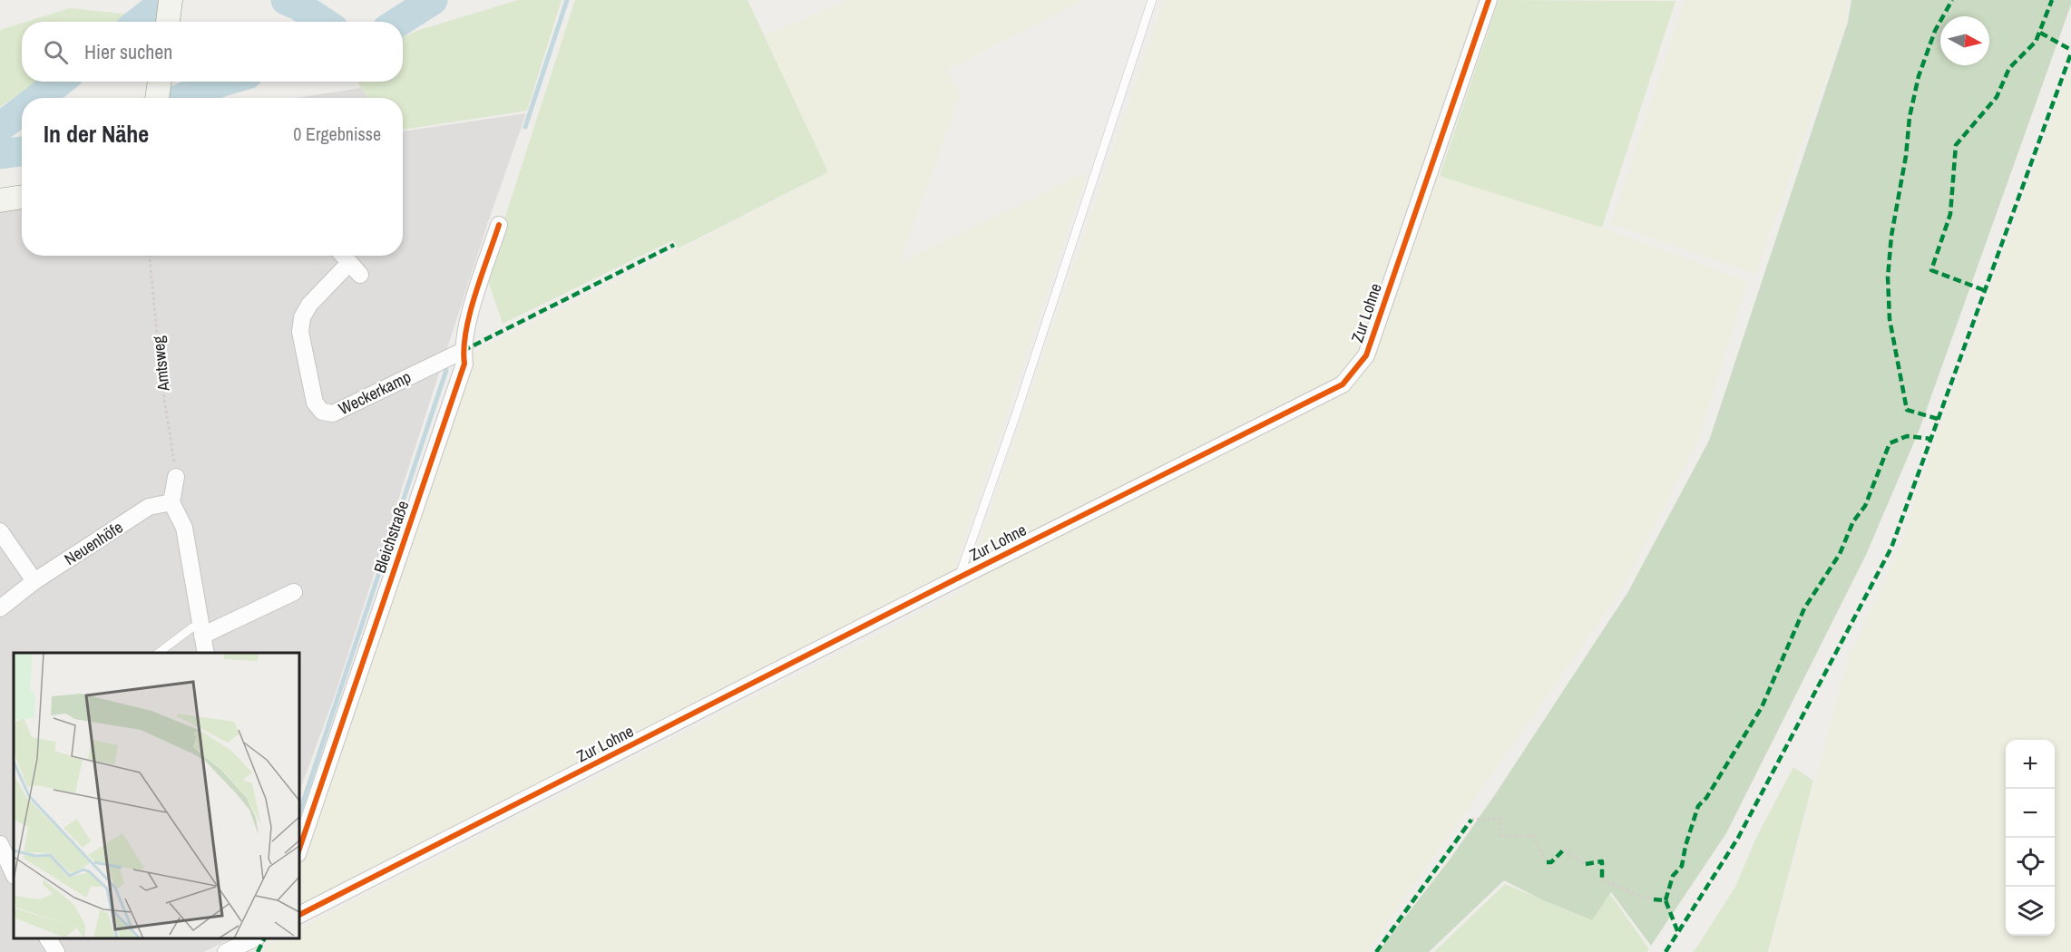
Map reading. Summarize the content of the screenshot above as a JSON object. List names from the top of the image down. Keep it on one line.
{"streets":{"street":["Zur Lohne","Weckerkamp","Bleichstraße","Neuenhöfe"],"path":["Amtsweg"]},"crossings":[["Weckerkamp","Bleichstraße"]],"north":"right","page":{"search":"Hier suchen","heading":["In der Nähe","0 Ergebnisse"],"map_buttons":["+","−"]}}
